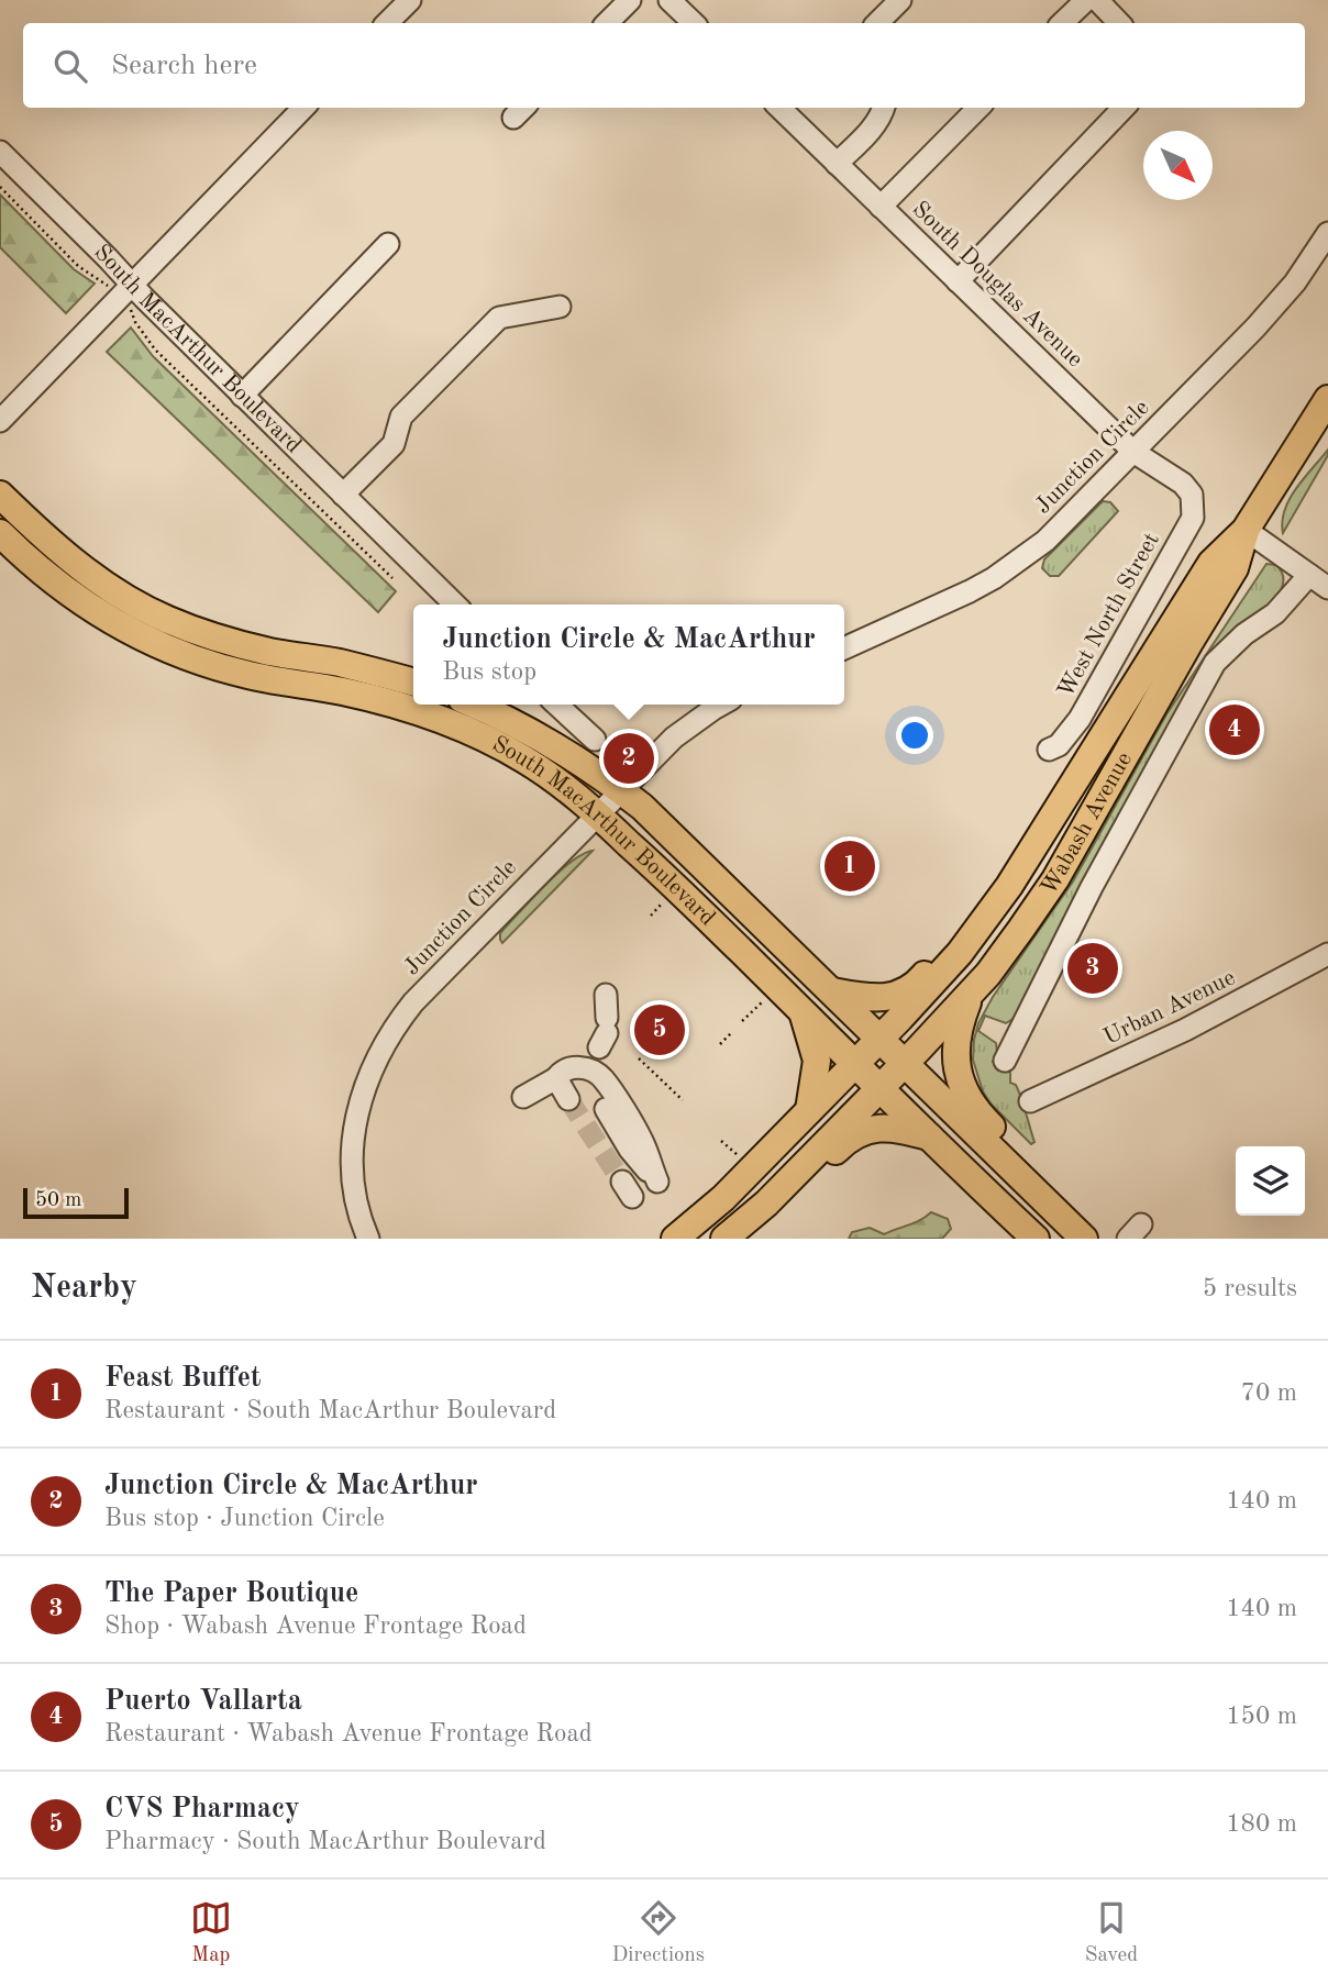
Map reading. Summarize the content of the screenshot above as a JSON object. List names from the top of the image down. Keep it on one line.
{"streets":{"main road":["South MacArthur Boulevard","Wabash Avenue"],"street":["South Douglas Avenue","Junction Circle","West North Street","Urban Avenue"]},"crossings":[["South Douglas Avenue","Junction Circle"],["South Douglas Avenue","West North Street"],["South MacArthur Boulevard","Junction Circle"],["South MacArthur Boulevard","Wabash Avenue"]],"scale_bar":"50 m","north":"bottom right","page":{"search":"Search here","popup":["Junction Circle & MacArthur","Bus stop"],"pins":["4","2","1","3","5"],"scale":"50 m","heading":["Nearby","5 results"],"list":[{"mark":"1","name":"Feast Buffet","note":"Restaurant · South MacArthur Boulevard","value":"70 m"},{"mark":"2","name":"Junction Circle & MacArthur","note":"Bus stop · Junction Circle","value":"140 m"},{"mark":"3","name":"The Paper Boutique","note":"Shop · Wabash Avenue Frontage Road","value":"140 m"},{"mark":"4","name":"Puerto Vallarta","note":"Restaurant · Wabash Avenue Frontage Road","value":"150 m"},{"mark":"5","name":"CVS Pharmacy","note":"Pharmacy · South MacArthur Boulevard","value":"180 m"}],"nav":["Map","Directions","Saved"]}}
